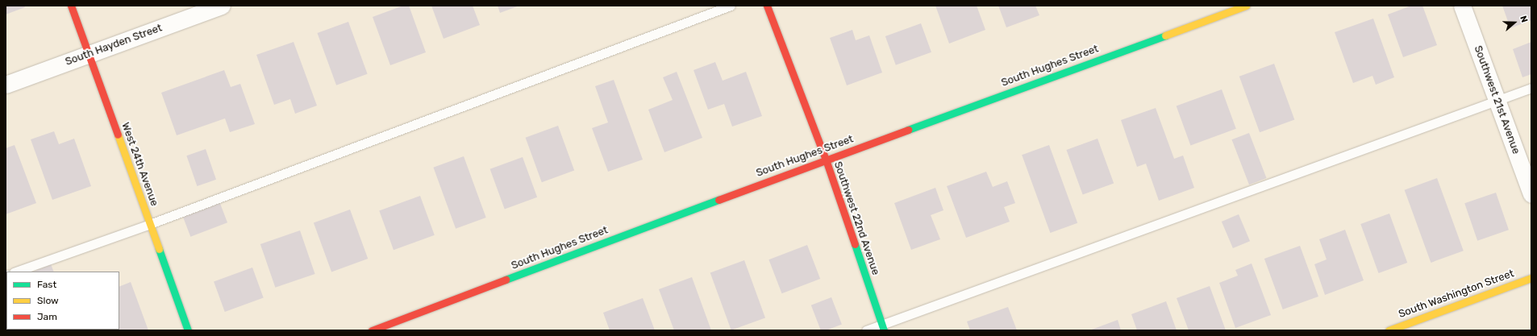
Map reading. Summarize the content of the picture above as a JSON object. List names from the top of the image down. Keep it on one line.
{"streets":{"street":["South Hayden Street","South Hughes Street","Southwest 21st Avenue","West 24th Avenue","Southwest 22nd Avenue","South Washington Street"]},"crossings":[["South Hayden Street","West 24th Avenue"],["South Hughes Street","Southwest 22nd Avenue"]],"legend":["Fast","Slow","Jam"],"north":"right"}
